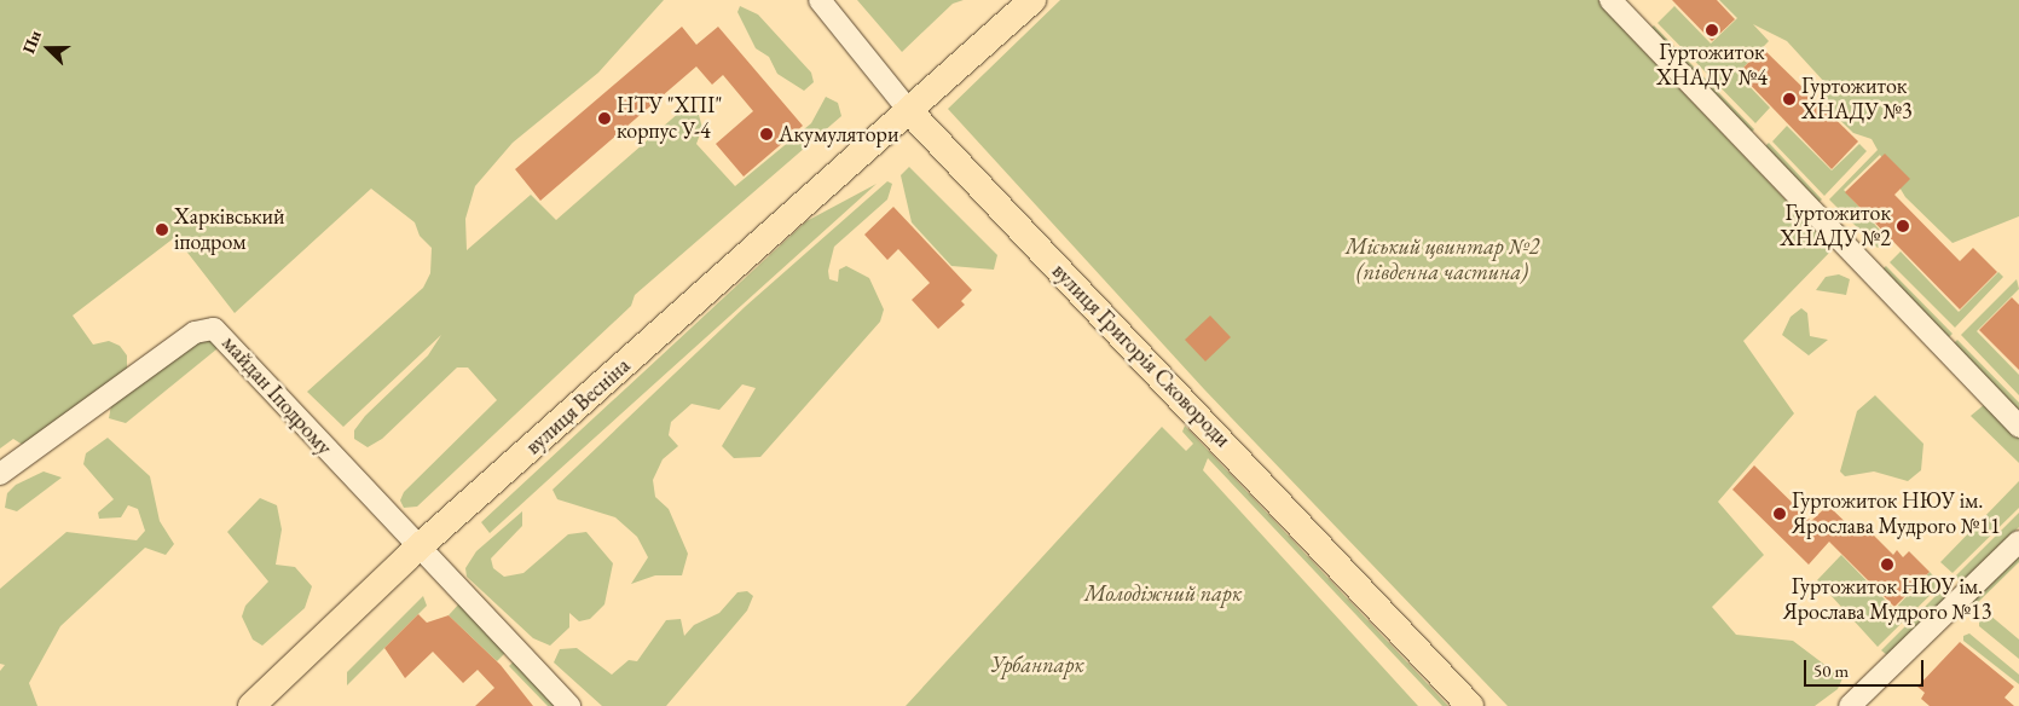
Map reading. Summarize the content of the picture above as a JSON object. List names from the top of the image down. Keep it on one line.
{"streets":{"main road":["вулиця Григорія Сковороди","вулиця Весніна"],"street":["майдан Іподрому"]},"crossings":[["вулиця Григорія Сковороди","вулиця Весніна"],["майдан Іподрому","вулиця Весніна"]],"parks":["Міський цвинтар №2 (південна частина)","Молодіжний парк","Урбанпарк"],"places":["Гуртожиток ХНАДУ №4","Гуртожиток ХНАДУ №3","НТУ \"ХПІ\" корпус У-4","Акумулятори","Гуртожиток ХНАДУ №2","Харківський іподром","Гуртожиток НЮУ ім. Ярослава Мудрого №11","Гуртожиток НЮУ ім. Ярослава Мудрого №13"],"scale_bar":"50 m","north":"left"}
